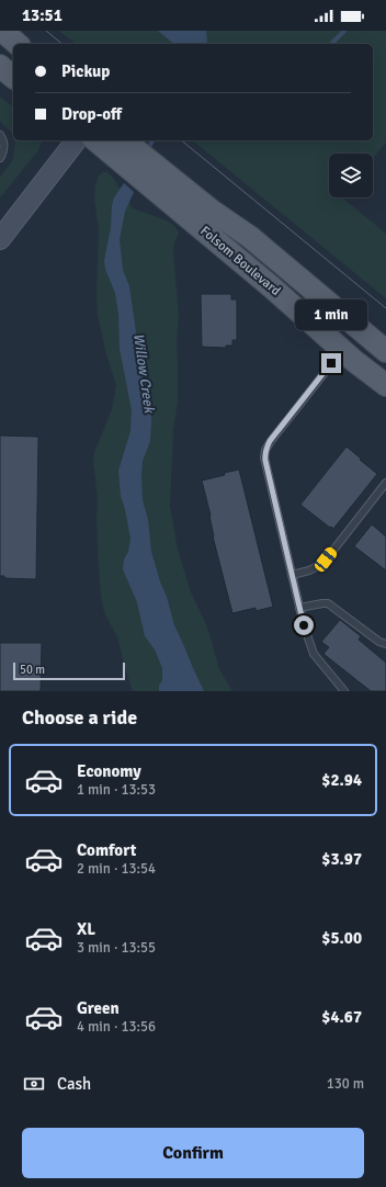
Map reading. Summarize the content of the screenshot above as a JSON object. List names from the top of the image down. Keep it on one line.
{"streets":{"main road":["Folsom Boulevard"]},"water":["Willow Creek"],"scale_bar":"50 m","page":{"status":"13:51","banner":["Pickup","Drop-off"],"bubble":"1 min","scale":"50 m","heading":"Choose a ride","list":[{"name":"Economy","note":"1 min · 13:53","value":"$2.94"},{"name":"Comfort","note":"2 min · 13:54","value":"$3.97"},{"name":"XL","note":"3 min · 13:55","value":"$5.00"},{"name":"Green","note":"4 min · 13:56","value":"$4.67"}],"pay":["Cash","130 m"],"buttons":"Confirm"}}
